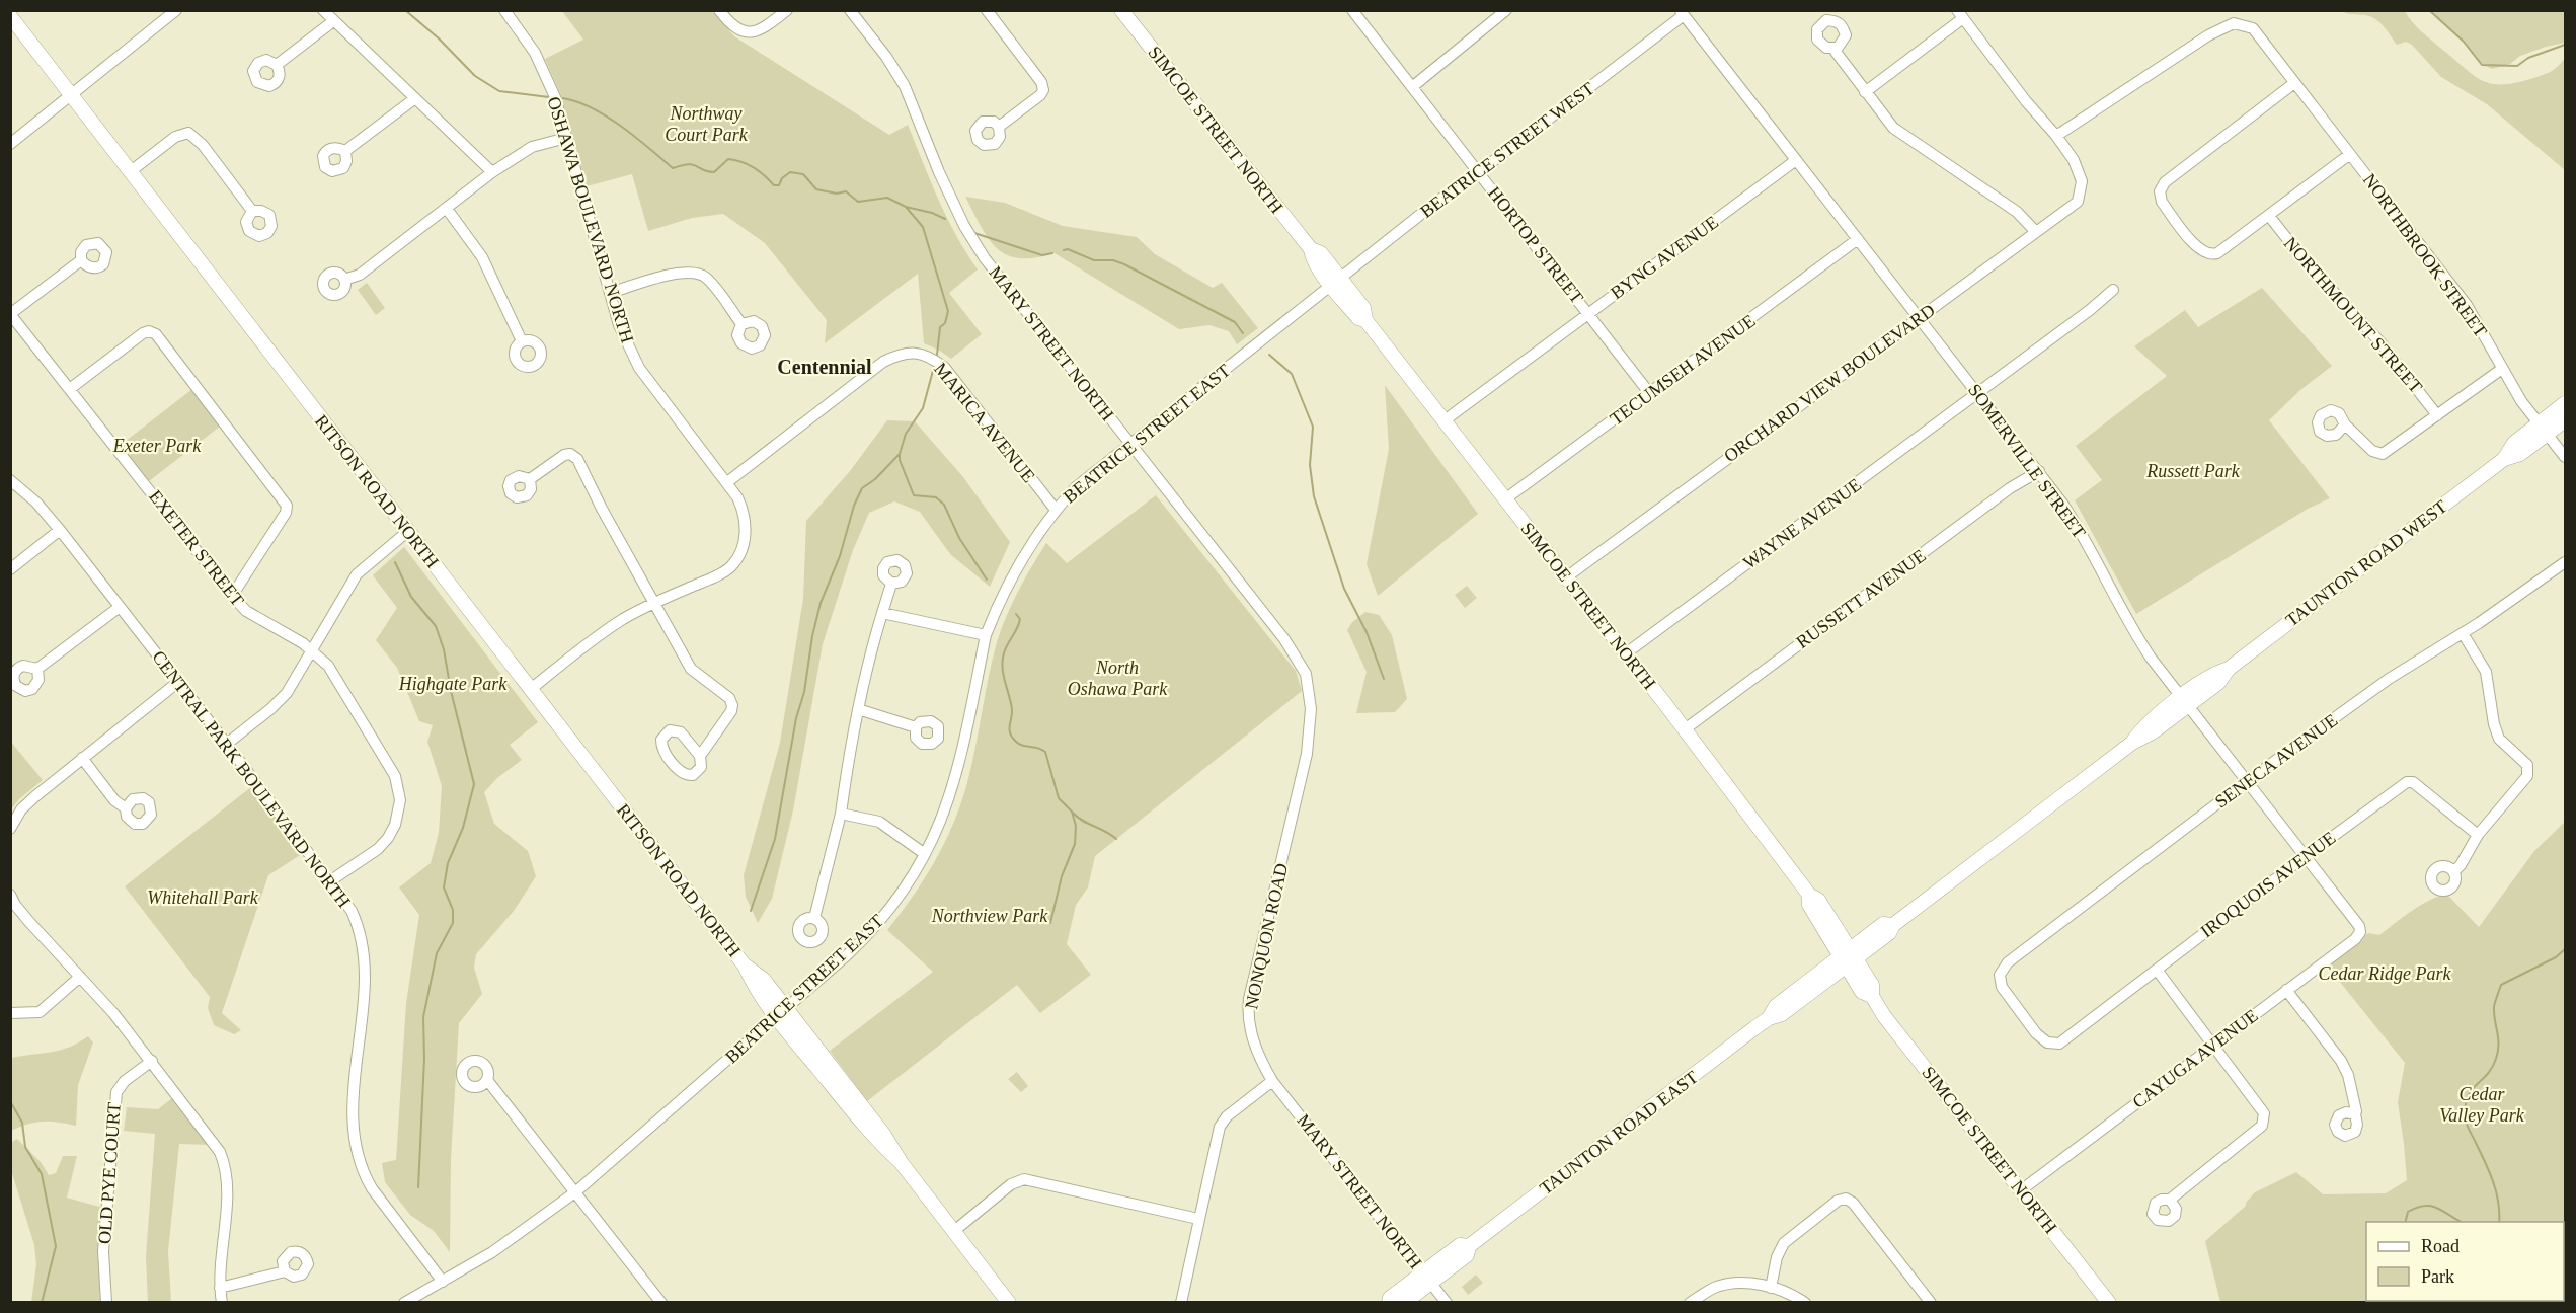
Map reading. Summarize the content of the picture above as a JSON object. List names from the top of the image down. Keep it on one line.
{"streets":{"main road":["SIMCOE STREET NORTH","RITSON ROAD NORTH","TAUNTON ROAD WEST","TAUNTON ROAD EAST"],"street":["BEATRICE STREET WEST","OSHAWA BOULEVARD NORTH","HORTOP STREET","NORTHBROOK STREET","BYNG AVENUE","NORTHMOUNT STREET","MARY STREET NORTH","TECUMSEH AVENUE","ORCHARD VIEW BOULEVARD","MARICA AVENUE","BEATRICE STREET EAST","SOMERVILLE STREET","WAYNE AVENUE","EXETER STREET","RUSSETT AVENUE","SENECA AVENUE","CENTRAL PARK BOULEVARD NORTH","IROQUOIS AVENUE","NONQUON ROAD","CAYUGA AVENUE","OLD PYE COURT"]},"crossings":[["SIMCOE STREET NORTH","BEATRICE STREET WEST"],["SIMCOE STREET NORTH","BYNG AVENUE"],["SIMCOE STREET NORTH","TECUMSEH AVENUE"],["SIMCOE STREET NORTH","ORCHARD VIEW BOULEVARD"],["SIMCOE STREET NORTH","BEATRICE STREET EAST"],["SIMCOE STREET NORTH","WAYNE AVENUE"],["SIMCOE STREET NORTH","TAUNTON ROAD WEST"],["SIMCOE STREET NORTH","RUSSETT AVENUE"],["SIMCOE STREET NORTH","CAYUGA AVENUE"],["SIMCOE STREET NORTH","TAUNTON ROAD EAST"],["BEATRICE STREET WEST","HORTOP STREET"],["BEATRICE STREET WEST","BEATRICE STREET EAST"],["BEATRICE STREET WEST","SOMERVILLE STREET"],["OSHAWA BOULEVARD NORTH","MARICA AVENUE"],["OSHAWA BOULEVARD NORTH","RITSON ROAD NORTH"],["HORTOP STREET","BYNG AVENUE"],["HORTOP STREET","TECUMSEH AVENUE"],["NORTHBROOK STREET","ORCHARD VIEW BOULEVARD"],["NORTHBROOK STREET","TAUNTON ROAD WEST"],["BYNG AVENUE","SOMERVILLE STREET"],["MARY STREET NORTH","BEATRICE STREET EAST"],["MARY STREET NORTH","NONQUON ROAD"],["MARY STREET NORTH","TAUNTON ROAD EAST"],["TECUMSEH AVENUE","SOMERVILLE STREET"],["ORCHARD VIEW BOULEVARD","SOMERVILLE STREET"],["MARICA AVENUE","BEATRICE STREET EAST"],["BEATRICE STREET EAST","RITSON ROAD NORTH"],["BEATRICE STREET EAST","CENTRAL PARK BOULEVARD NORTH"],["SOMERVILLE STREET","WAYNE AVENUE"],["SOMERVILLE STREET","TAUNTON ROAD WEST"],["SOMERVILLE STREET","RUSSETT AVENUE"],["SOMERVILLE STREET","SENECA AVENUE"],["SOMERVILLE STREET","IROQUOIS AVENUE"],["SOMERVILLE STREET","CAYUGA AVENUE"],["EXETER STREET","CENTRAL PARK BOULEVARD NORTH"],["TAUNTON ROAD WEST","TAUNTON ROAD EAST"],["SENECA AVENUE","IROQUOIS AVENUE"]],"districts":["Centennial"],"parks":["Northway Court Park","Exeter Park","Russett Park","North Oshawa Park","Highgate Park","Whitehall Park","Northview Park","Cedar Ridge Park","Cedar Valley Park"],"legend":["Road","Park"]}
